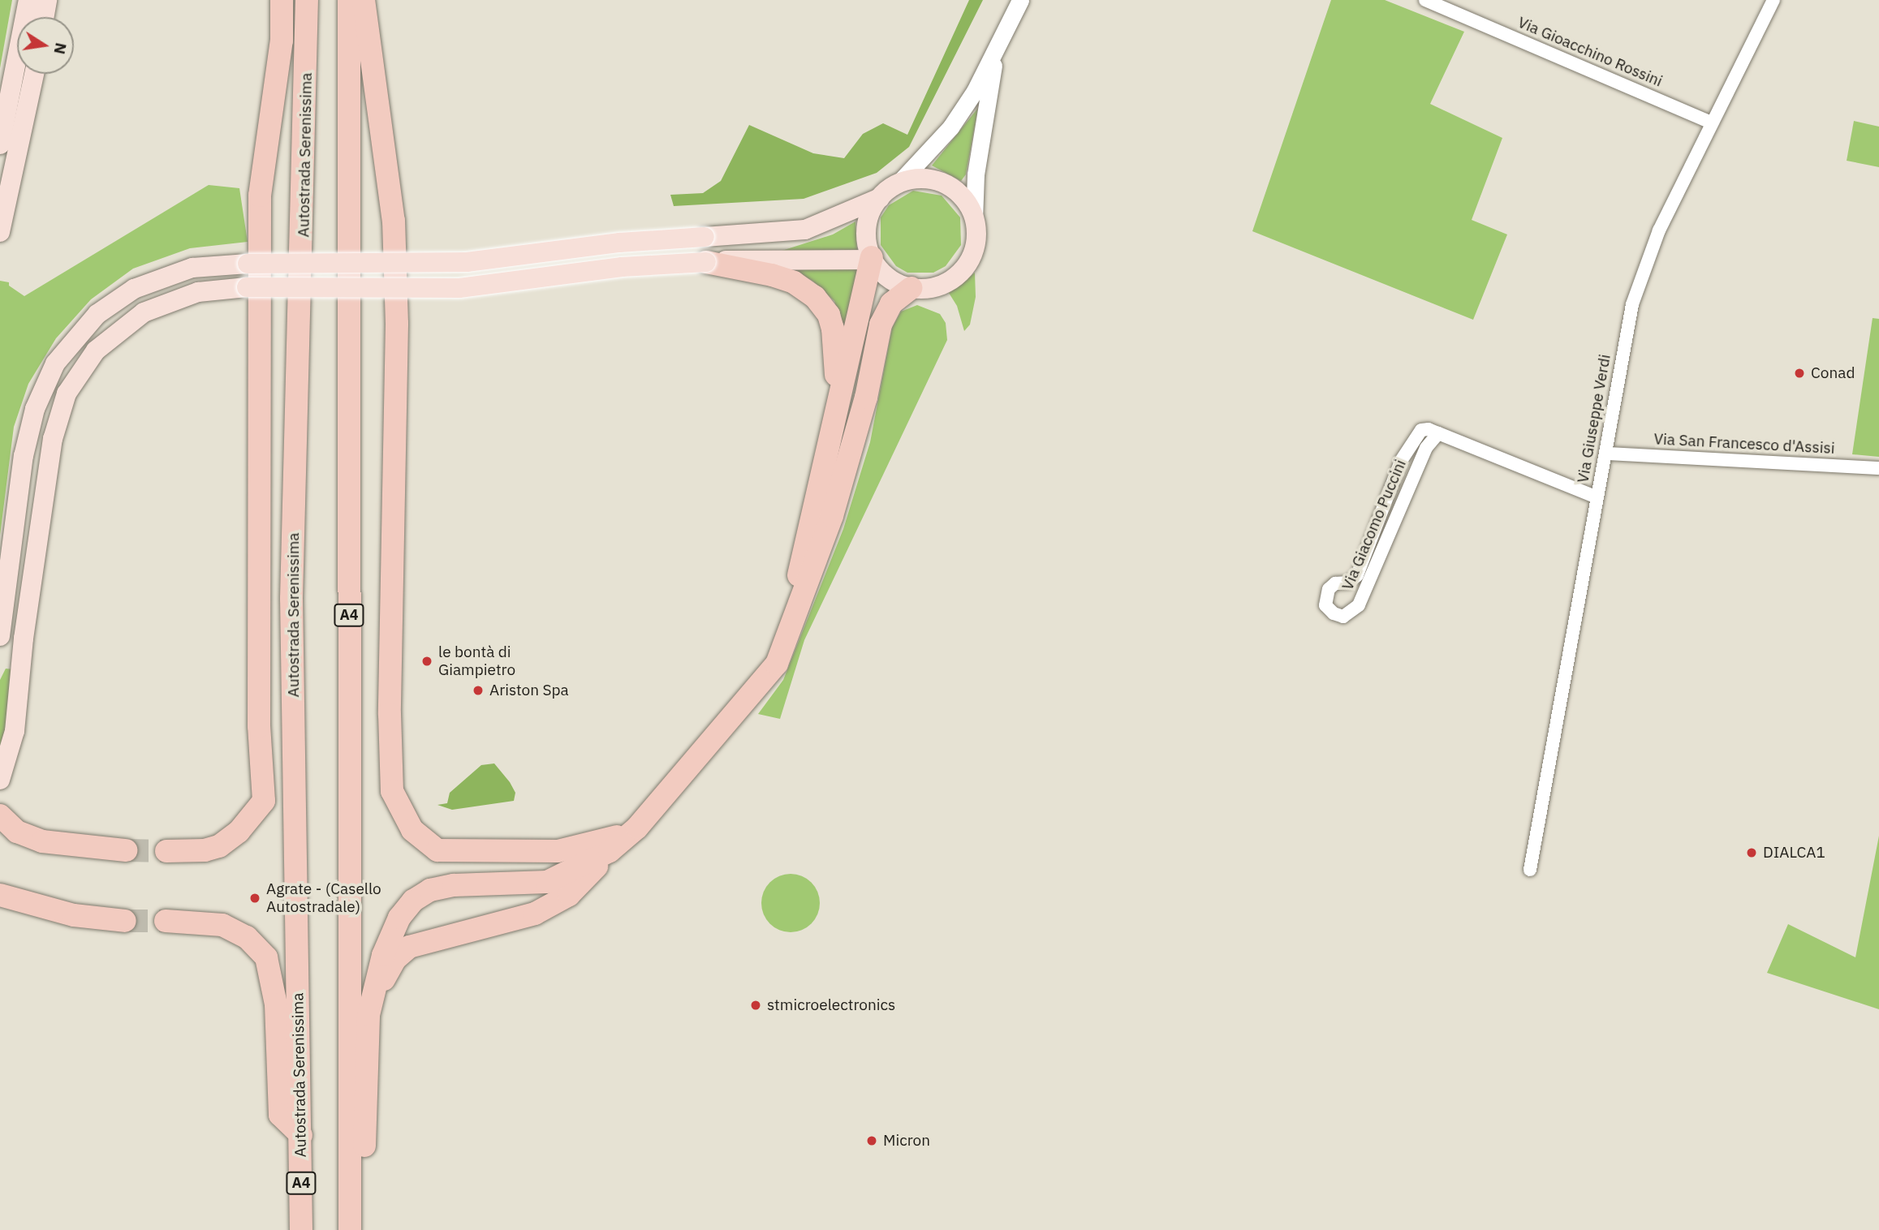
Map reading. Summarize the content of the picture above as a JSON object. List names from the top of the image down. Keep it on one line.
{"streets":{"highway":["Autostrada Serenissima","A4"],"street":["Via Gioacchino Rossini","Via Giuseppe Verdi","Via San Francesco d'Assisi","Via Giacomo Puccini"]},"crossings":[["Via Gioacchino Rossini","Via Giuseppe Verdi"],["Via Giuseppe Verdi","Via San Francesco d'Assisi"]],"places":["Conad","le bontà di Giampietro","Ariston Spa","DIALCA1","Agrate - (Casello Autostradale)","stmicroelectronics","Micron"],"north":"right"}
